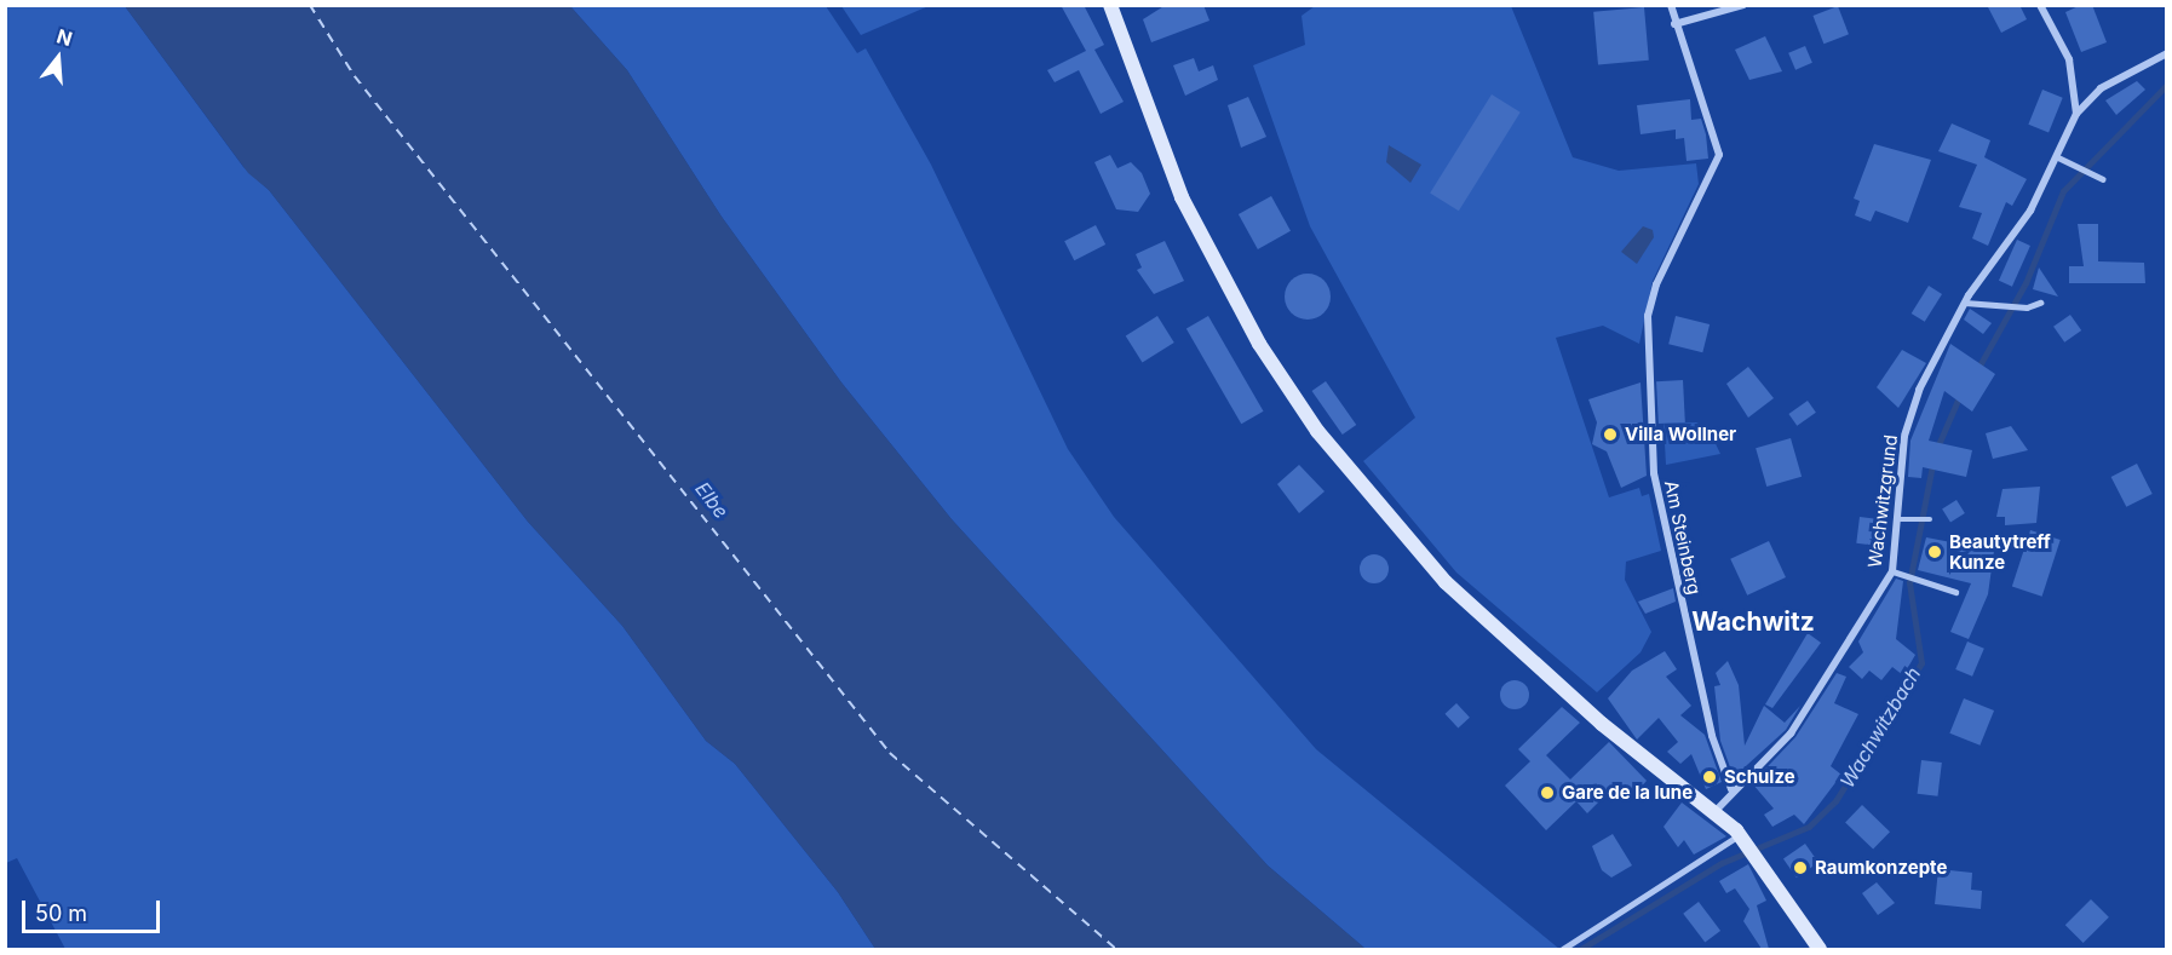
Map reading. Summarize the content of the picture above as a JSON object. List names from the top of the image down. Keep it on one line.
{"streets":{"street":["Wachwitzgrund","Am Steinberg"]},"crossings":[["Wachwitzgrund","Am Steinberg"]],"districts":["Wachwitz"],"water":["Elbe","Wachwitzbach"],"places":["Villa Wollner","Beautytreff Kunze","Schulze","Gare de la lune","Raumkonzepte"],"scale_bar":"50 m","north":"top"}
